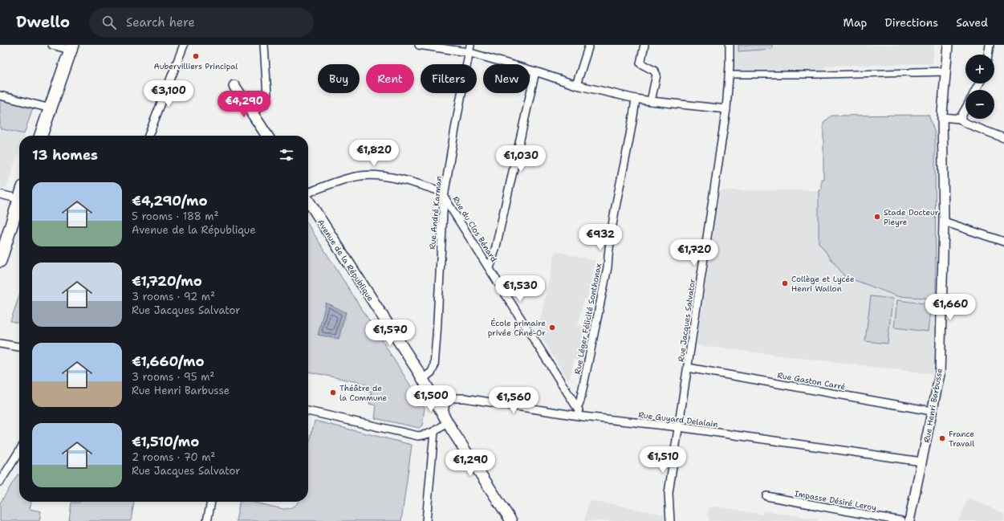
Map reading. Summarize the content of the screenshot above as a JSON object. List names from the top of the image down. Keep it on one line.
{"streets":{"main road":["Avenue de la République"],"street":["Rue André Karman","Rue du Clos Bénard","Rue Léger Félicité Sonthonax","Rue Jacques Salvator","Rue Gaston Carré","Rue Henri Barbusse","Rue Guyard Delalain","Impasse Désiré Leroy"]},"crossings":[["Rue André Karman","Rue du Clos Bénard"],["Rue André Karman","Avenue de la République"],["Rue du Clos Bénard","Rue Léger Félicité Sonthonax"],["Rue du Clos Bénard","Rue Guyard Delalain"],["Avenue de la République","Rue Guyard Delalain"],["Rue Jacques Salvator","Rue Gaston Carré"],["Rue Jacques Salvator","Rue Guyard Delalain"],["Rue Gaston Carré","Rue Henri Barbusse"],["Rue Henri Barbusse","Rue Guyard Delalain"]],"places":["Aubervilliers Principal","Stade Docteur Pieyre","Collège et Lycée Henri Wallon","École primaire privée Chné-Or","Théâtre de la Commune","France Travail"],"page":{"header":"Dwello","search":"Search here","nav":["Map","Directions","Saved"],"map_buttons":["+","−"],"chip":["Buy","Rent","Filters","New"],"price":["€3,100","€4,290","€1,820","€1,030","€932","€1,720","€1,530","€1,660","€1,570","€1,500","€1,560","€1,510","€1,290"],"heading":"13 homes","list":[{"name":"€4,290/mo","note":"5 rooms · 188 m² · Avenue de la République"},{"name":"€1,720/mo","note":"3 rooms · 92 m² · Rue Jacques Salvator"},{"name":"€1,660/mo","note":"3 rooms · 95 m² · Rue Henri Barbusse"},{"name":"€1,510/mo","note":"2 rooms · 70 m² · Rue Jacques Salvator"}]}}
